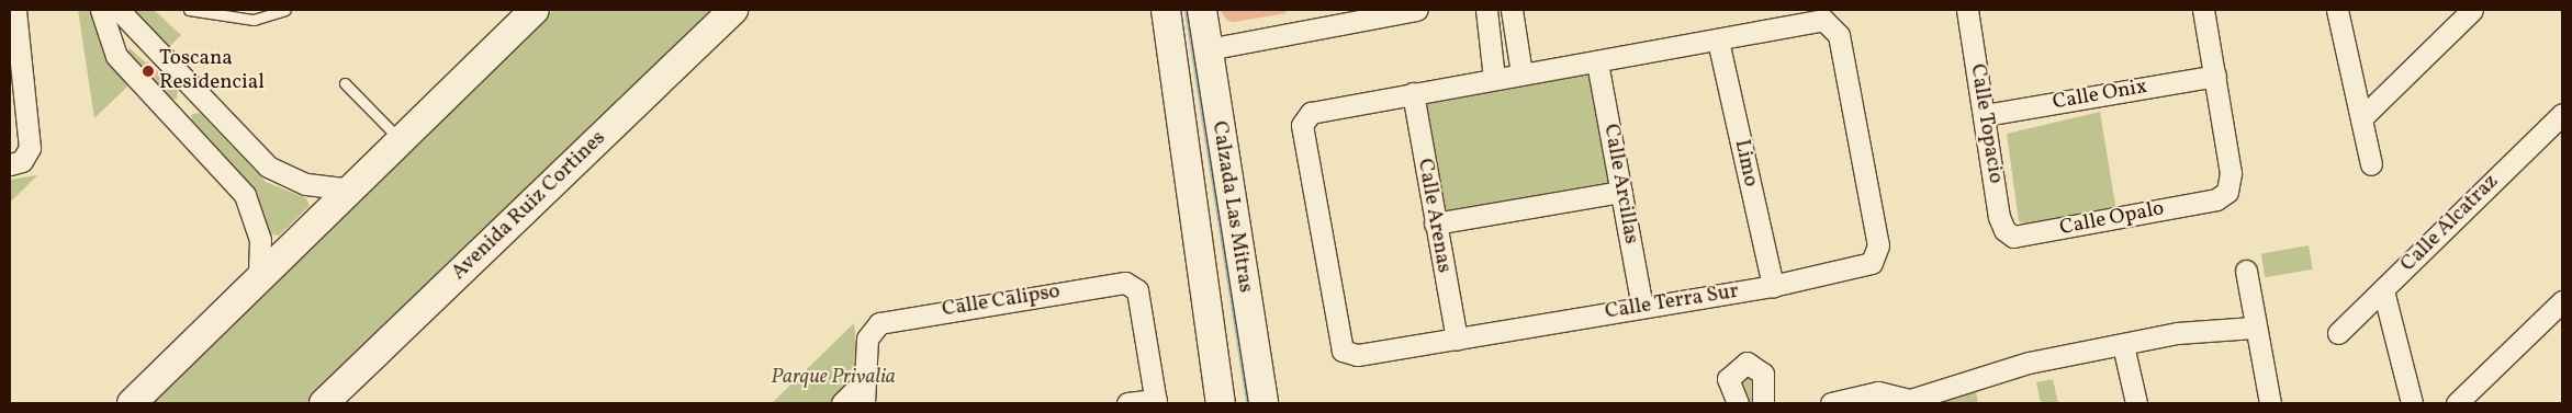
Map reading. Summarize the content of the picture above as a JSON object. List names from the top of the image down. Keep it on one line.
{"streets":{"street":["Calle Onix","Calle Topacio","Limo","Calle Arcillas","Avenida Ruiz Cortines","Calzada Las Mitras","Calle Arenas","Calle Opalo","Calle Alcatraz","Calle Calipso","Calle Terra Sur"]},"crossings":[["Calle Onix","Calle Topacio"],["Calle Onix","Calle Opalo"],["Calle Topacio","Calle Opalo"],["Limo","Calle Terra Sur"],["Calle Arcillas","Calle Terra Sur"],["Calle Arenas","Calle Terra Sur"]],"parks":["Parque Privalia"],"places":["Toscana Residencial"]}
